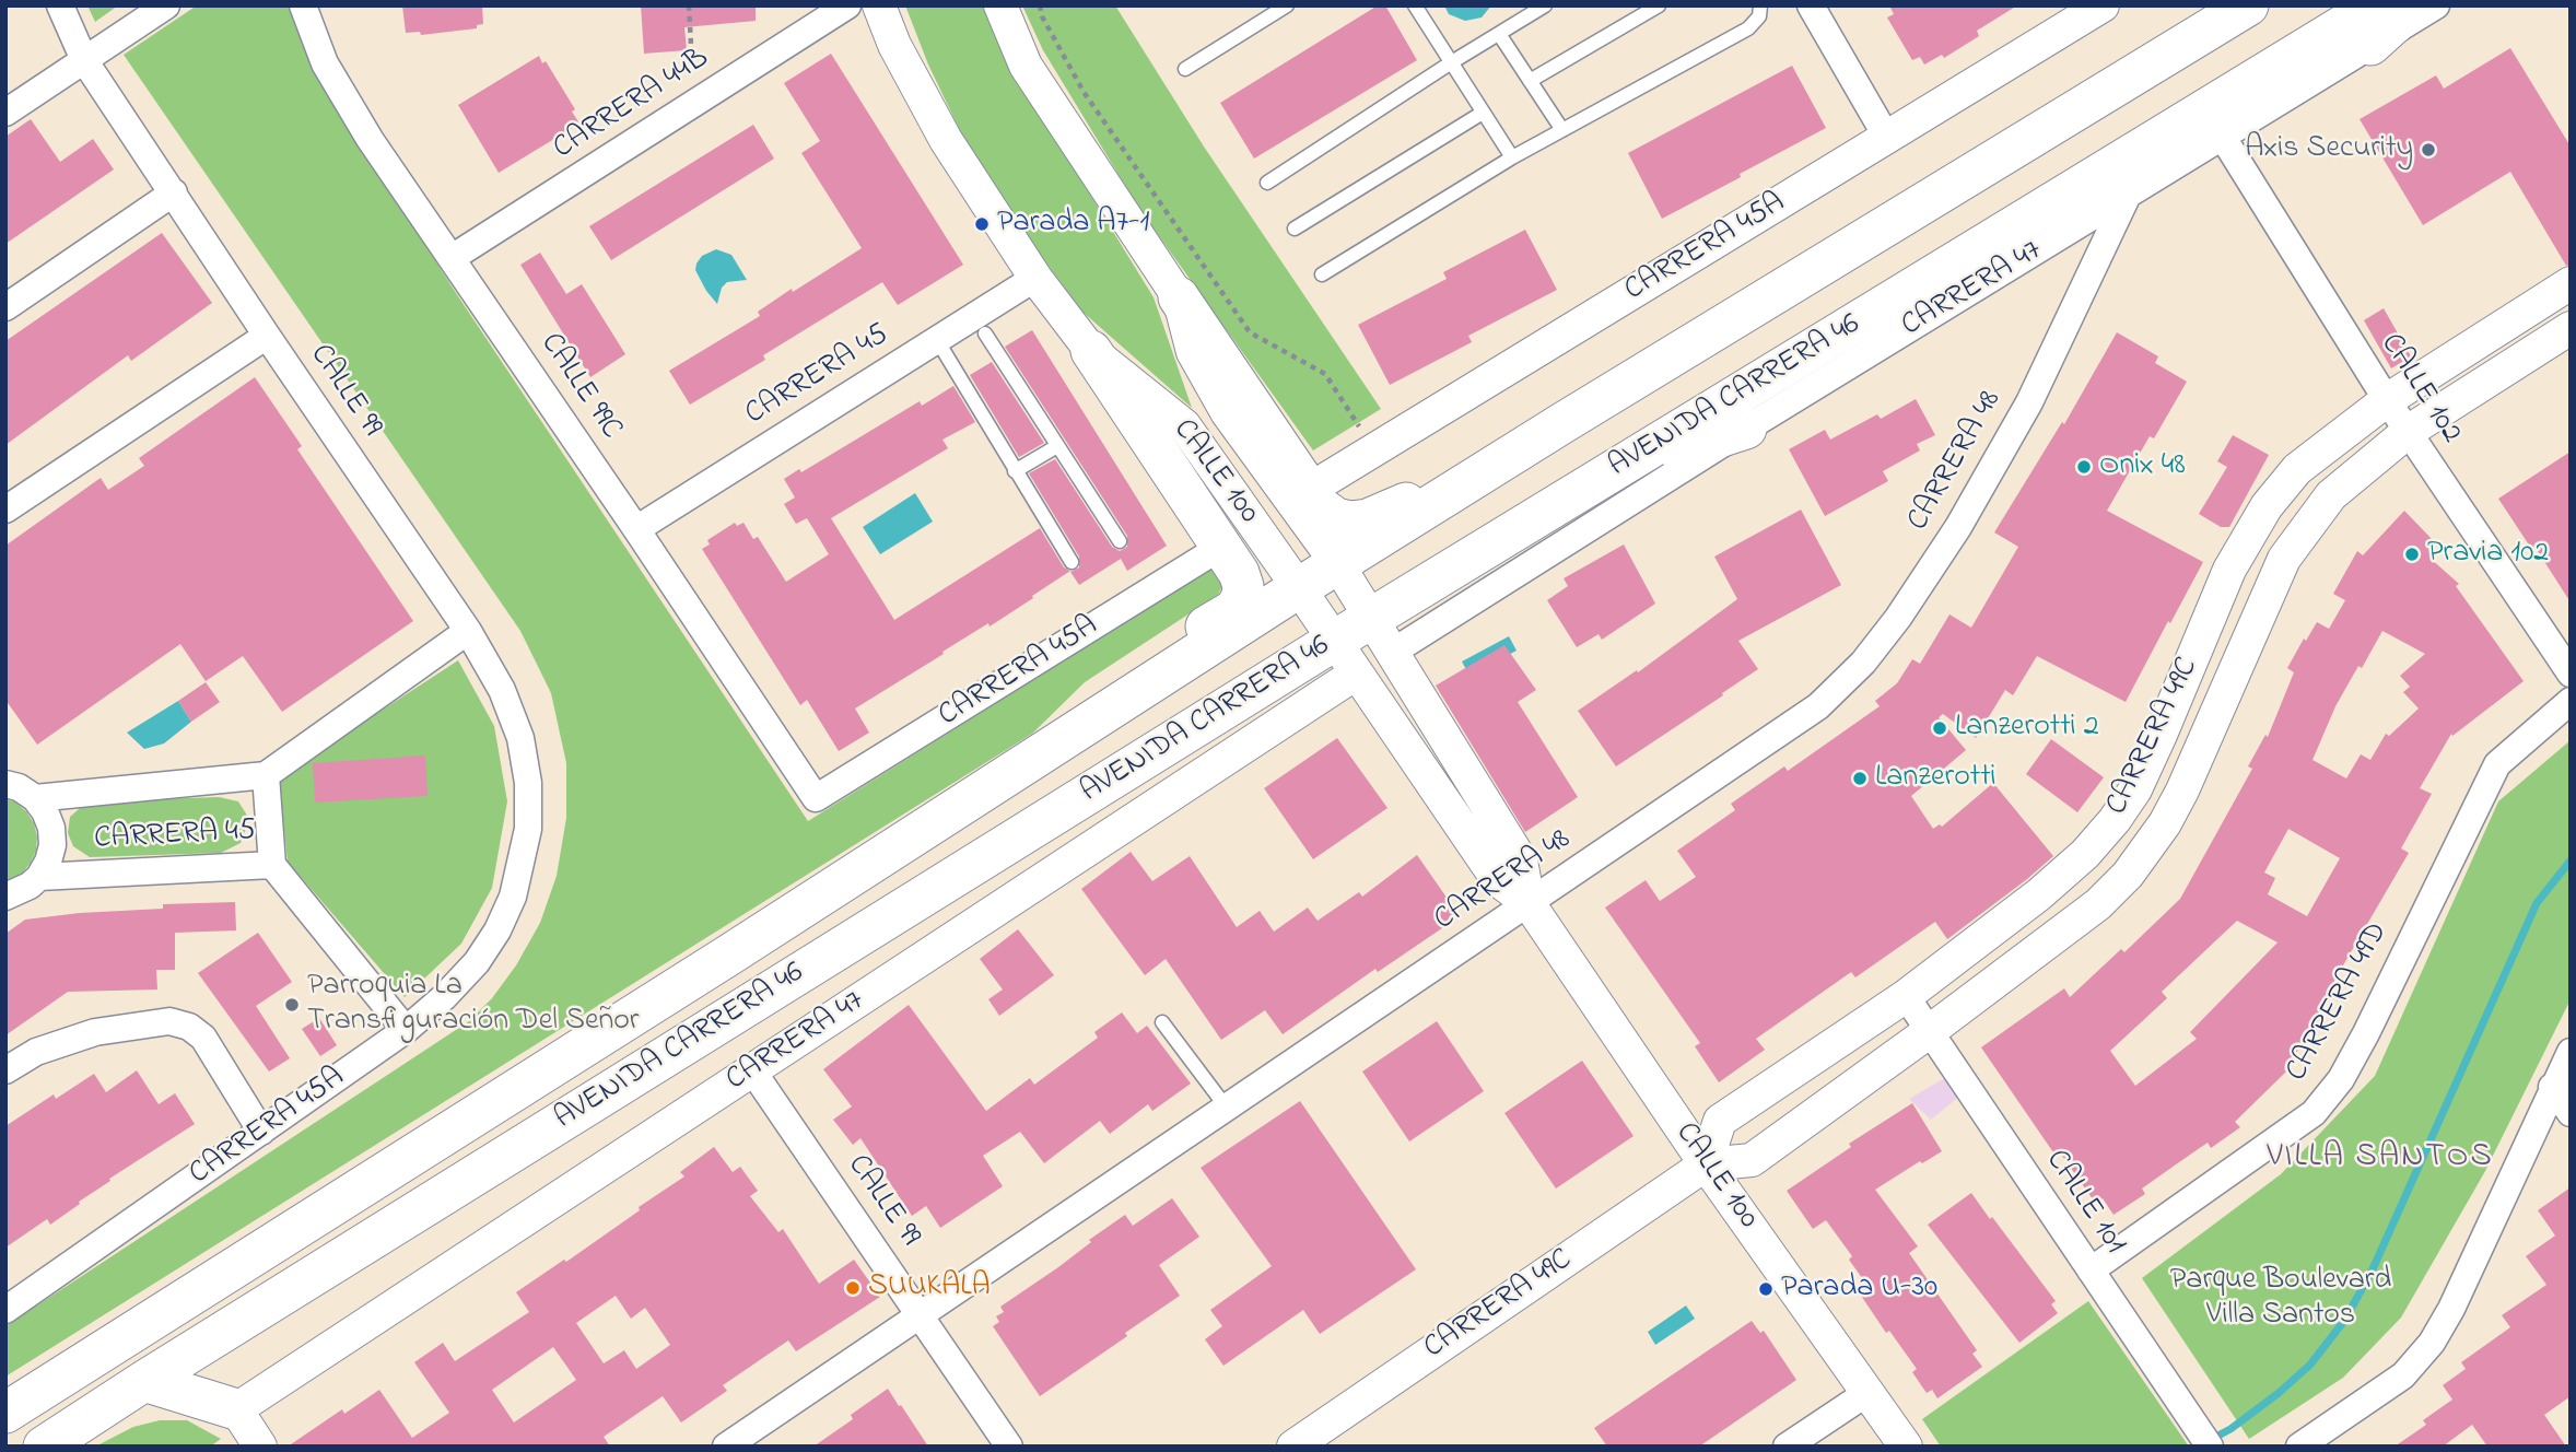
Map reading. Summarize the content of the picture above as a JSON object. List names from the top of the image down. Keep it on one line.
{"streets":{"main road":["AVENIDA CARRERA 46"],"street":["CARRERA 44B","CARRERA 45A","CARRERA 47","CARRERA 45","CALLE 99C","CALLE 102","CALLE 99","CARRERA 48","CALLE 100","CARRERA 49C","CARRERA 49D","CALLE 101"]},"crossings":[["CARRERA 44B","CALLE 99C"],["CARRERA 45A","CALLE 99C"],["CARRERA 45A","CALLE 99"],["CARRERA 47","CALLE 102"],["CARRERA 47","CALLE 99"],["CARRERA 47","AVENIDA CARRERA 46"],["CARRERA 47","CARRERA 48"],["CARRERA 47","CALLE 100"],["CARRERA 45","CALLE 99C"],["CARRERA 45","CALLE 99"],["CARRERA 45","CALLE 100"],["CALLE 102","CARRERA 49C"],["CALLE 99","CARRERA 48"],["AVENIDA CARRERA 46","CALLE 100"],["CARRERA 48","CALLE 100"],["CALLE 100","CARRERA 49C"],["CARRERA 49C","CALLE 101"],["CARRERA 49D","CALLE 101"]],"districts":["VILLA SANTOS"],"parks":["Parque Boulevard Villa Santos"],"places":["Axis Security","Parada A7-1","Onix 48","Pravia 102","Lanzerotti 2","Lanzerotti","Parroquia La Transfiguración Del Señor","SUUKALA","Parada U-30"]}
